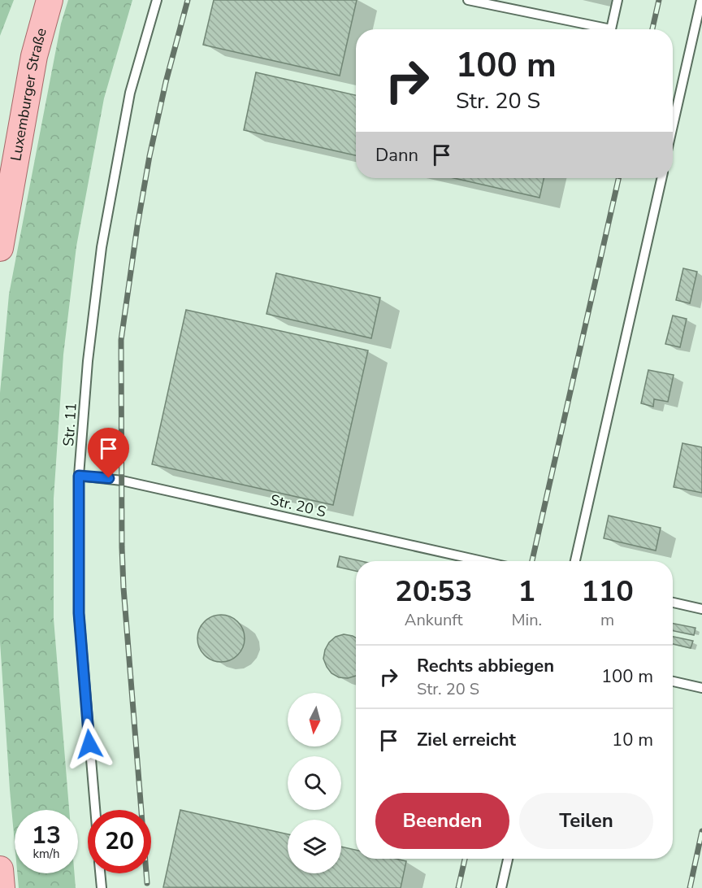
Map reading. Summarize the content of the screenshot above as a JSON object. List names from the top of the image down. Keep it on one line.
{"streets":{"main road":["Luxemburger Straße"],"lane":["Str. 11","Str. 20 S"]},"crossings":[["Str. 11","Str. 20 S"]],"north":"bottom","page":{"turn":["100 m","Str. 20 S"],"then":"Dann","eta":["20:53","Ankunft","1","Min.","110","m"],"list":[{"name":"Rechts abbiegen","note":"Str. 20 S","value":"100 m"},{"name":"Ziel erreicht","value":"10 m"}],"buttons":["Beenden","Teilen"],"speed":"13 km/h","limit":"20"}}
